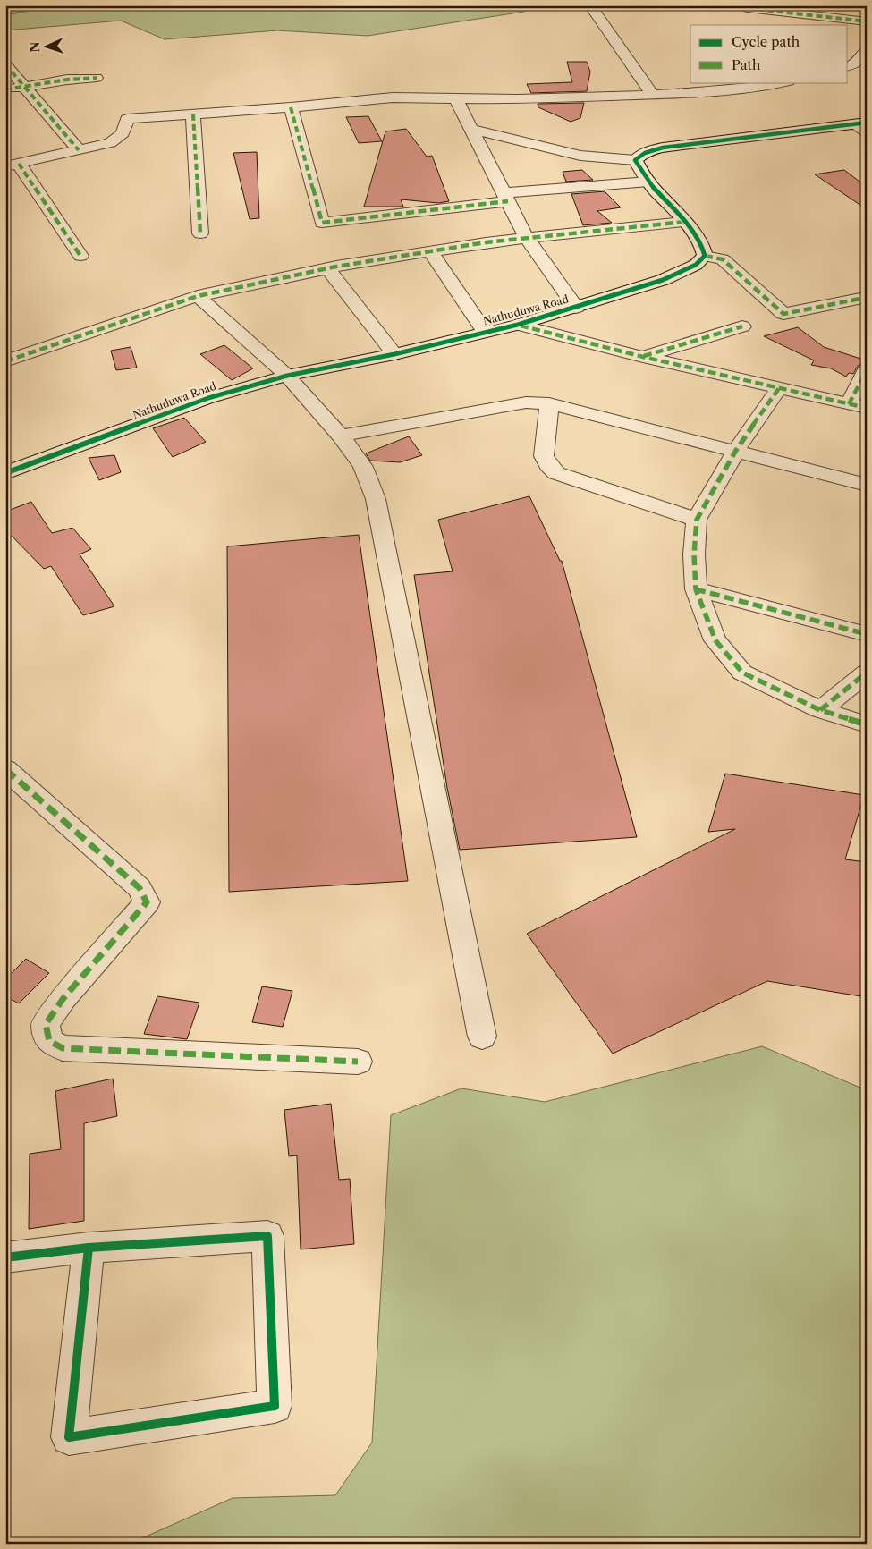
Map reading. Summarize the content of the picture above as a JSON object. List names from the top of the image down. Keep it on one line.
{"streets":{"street":["Nathuduwa Road"]},"legend":["Cycle path","Path"],"north":"left"}
